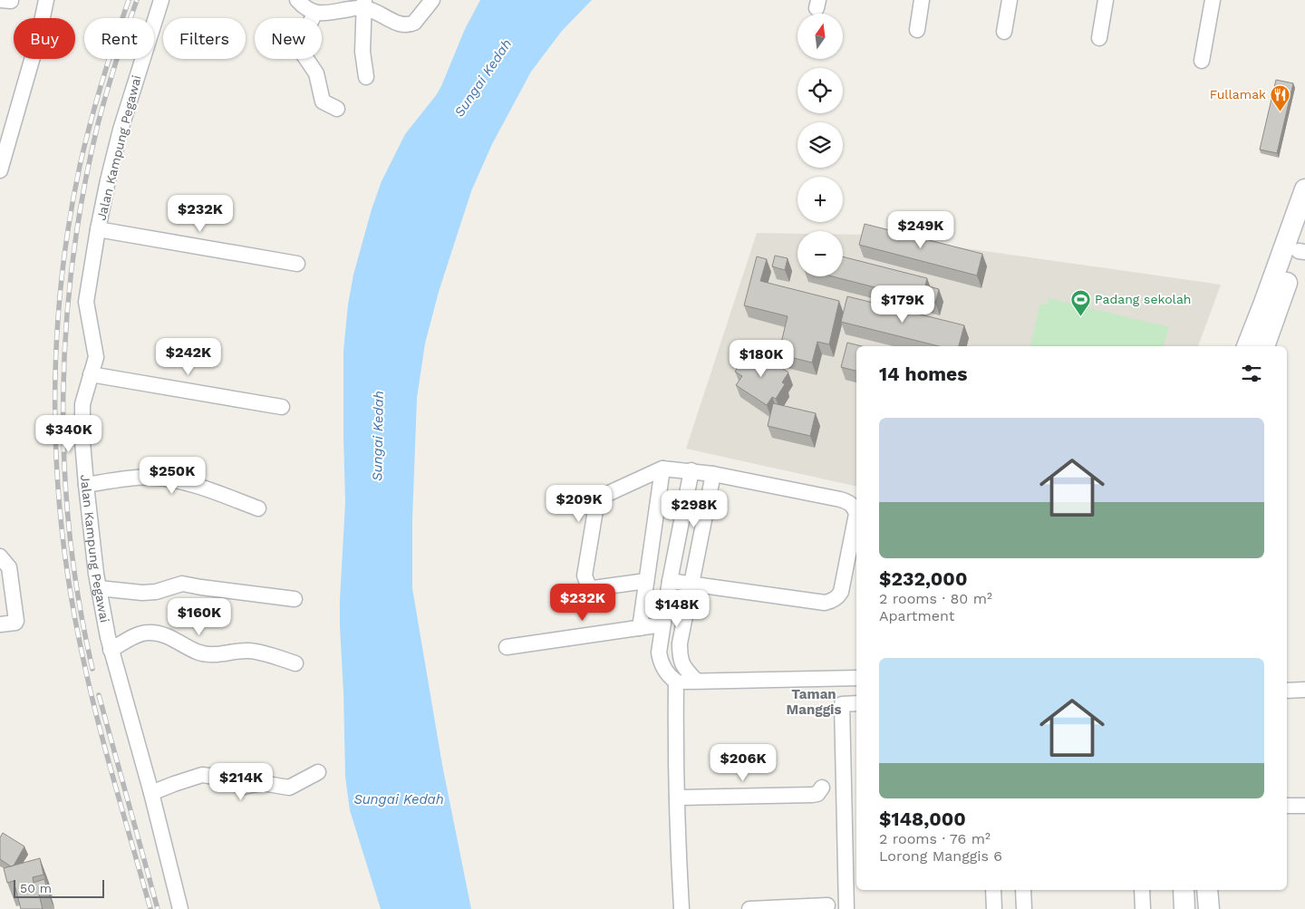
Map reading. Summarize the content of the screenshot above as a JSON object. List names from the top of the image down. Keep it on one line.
{"streets":{"street":["Jalan Kampung Pegawai"]},"districts":["Taman Manggis"],"water":["Sungai Kedah"],"places":{"restaurant":["Fullamak"],"sports":["Padang sekolah"]},"scale_bar":"50 m","north":"top","page":{"map_buttons":["+","−"],"chip":["Buy","Rent","Filters","New"],"price":["$232K","$249K","$179K","$242K","$180K","$340K","$250K","$209K","$298K","$232K","$148K","$160K","$206K","$214K"],"heading":"14 homes","list":[{"name":"$232,000","note":"2 rooms · 80 m² · Apartment"},{"name":"$148,000","note":"2 rooms · 76 m² · Lorong Manggis 6"}],"scale":"50 m"}}
